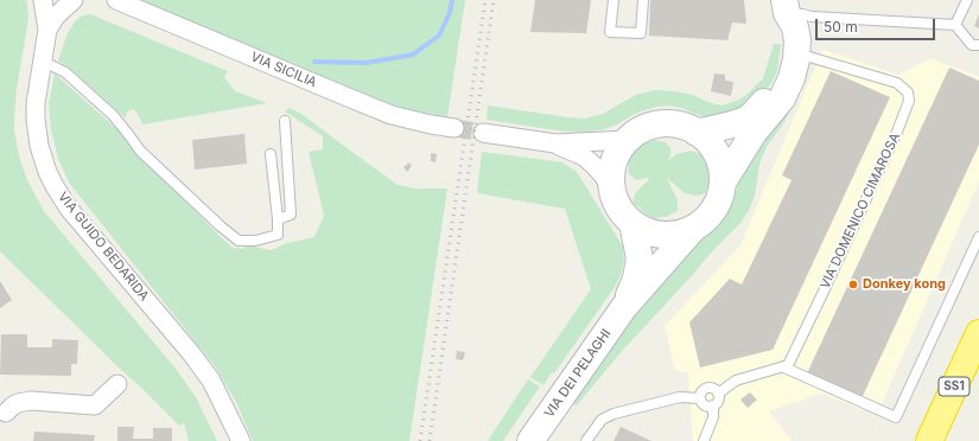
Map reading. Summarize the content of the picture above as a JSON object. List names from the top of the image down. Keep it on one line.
{"streets":{"highway":["SS1"],"street":["VIA SICILIA","VIA GUIDO BEDARIDA","VIA DEI PELAGHI"],"lane":["VIA DOMENICO CIMAROSA"]},"places":["Donkey kong"],"scale_bar":"50 m"}
